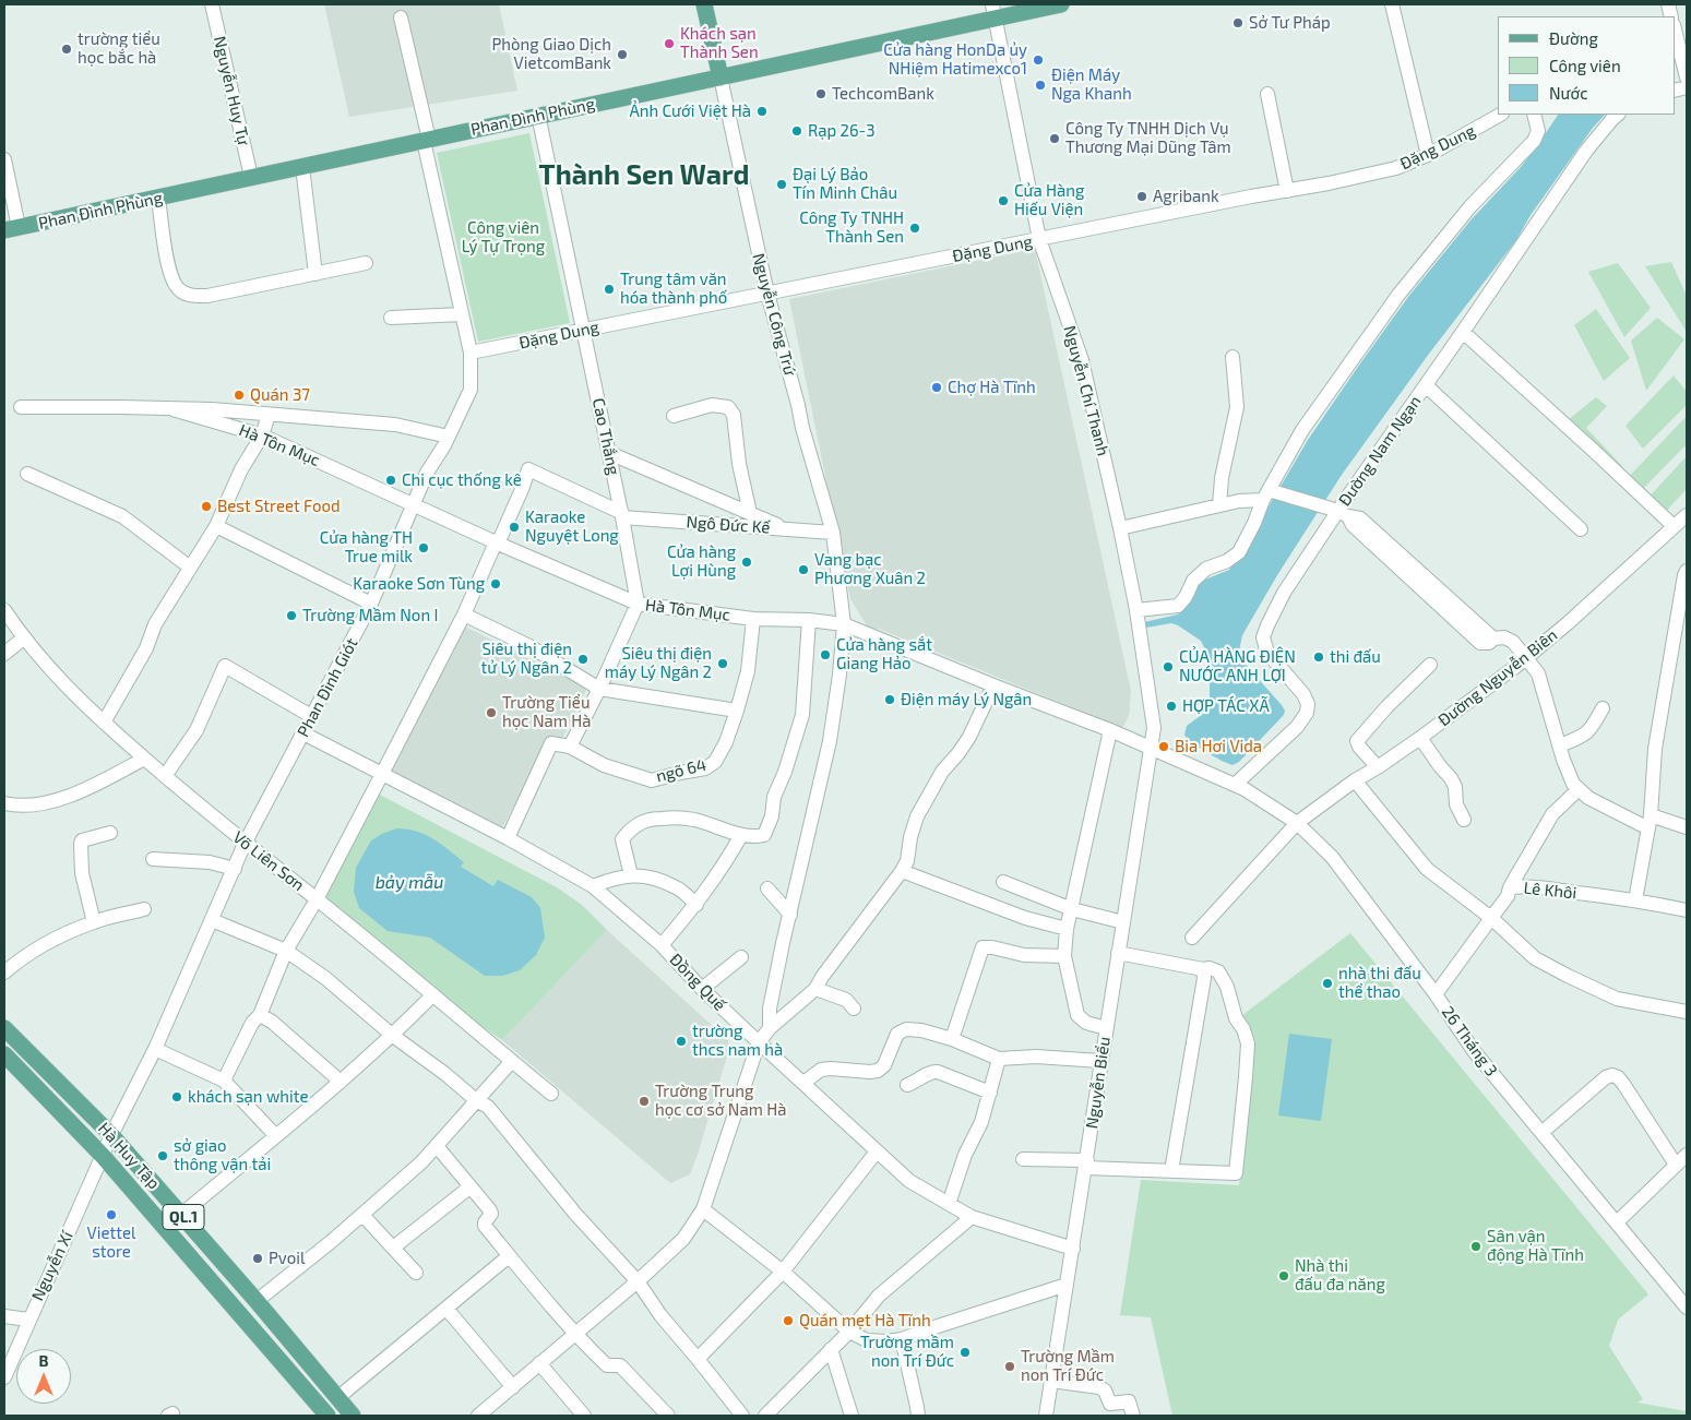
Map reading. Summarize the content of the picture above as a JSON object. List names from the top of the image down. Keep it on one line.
{"streets":{"main road":["Phan Đình Phùng","Nguyễn Công Trứ","Hà Huy Tập","QL.1"],"street":["Nguyễn Huy Tự","Đặng Dung","Nguyễn Chí Thanh","Cao Thắng","Hà Tôn Mục","Đường Nam Ngạn","Ngô Đức Kế","Đường Nguyễn Biên","Phan Đình Giót","ngõ 64","Võ Liên Sơn","Lê Khôi","Đồng Quế","26 Tháng 3","Nguyễn Biểu","Nguyễn Xí"]},"crossings":[["Nguyễn Huy Tự","Phan Đình Phùng"],["Phan Đình Phùng","Nguyễn Công Trứ"],["Phan Đình Phùng","Nguyễn Chí Thanh"],["Phan Đình Phùng","Cao Thắng"],["Phan Đình Phùng","Phan Đình Giót"],["Đặng Dung","Nguyễn Công Trứ"],["Đặng Dung","Nguyễn Chí Thanh"],["Đặng Dung","Cao Thắng"],["Đặng Dung","Phan Đình Giót"],["Nguyễn Công Trứ","Hà Tôn Mục"],["Nguyễn Công Trứ","Ngô Đức Kế"],["Nguyễn Chí Thanh","Hà Tôn Mục"],["Nguyễn Chí Thanh","26 Tháng 3"],["Nguyễn Chí Thanh","Nguyễn Biểu"],["Cao Thắng","Hà Tôn Mục"],["Cao Thắng","Ngô Đức Kế"],["Hà Tôn Mục","Phan Đình Giót"],["Hà Tôn Mục","ngõ 64"],["Hà Tôn Mục","26 Tháng 3"],["Hà Tôn Mục","Nguyễn Biểu"],["Đường Nam Ngạn","26 Tháng 3"],["Đường Nguyễn Biên","26 Tháng 3"],["Phan Đình Giót","Võ Liên Sơn"],["Phan Đình Giót","Đồng Quế"],["Phan Đình Giót","Hà Huy Tập"],["Phan Đình Giót","Nguyễn Xí"],["Lê Khôi","26 Tháng 3"],["Đồng Quế","Nguyễn Biểu"],["26 Tháng 3","Nguyễn Biểu"],["Hà Huy Tập","Nguyễn Xí"]],"districts":["Thành Sen Ward"],"water":["bảy mẫu"],"parks":["Công viên Lý Tự Trọng"],"places":["Sở Tư Pháp","Khách sạn Thành Sen","trường tiểu học bắc hà","Phòng Giao Dịch VietcomBank","Cửa hàng HonDa ủy NHiệm Hatimexco1","Điện Máy Nga Khanh","TechcomBank","Ảnh Cưới Việt Hà","Rạp 26-3","Công Ty TNHH Dịch Vụ Thương Mại Dũng Tâm","Đại Lý Bảo Tín Minh Châu","Agribank","Cửa Hàng Hiếu Viện","Công Ty TNHH Thành Sen","Trung tâm văn hóa thành phố","Chợ Hà Tĩnh","Quán 37","Chi cục thống kê","Best Street Food","Karaoke Nguyệt Long","Cửa hàng TH True milk","Cửa hàng Lợi Hùng","Vang bạc Phương Xuân 2","Karaoke Sơn Tùng","Trường Mầm Non I","Cửa hàng sắt Giang Hảo","thi đấu","Siêu thị điện tử Lý Ngân 2","Siêu thị điện máy Lý Ngân 2","CỦA HÀNG ĐIỆN NƯỚC ANH LỢI","Điện máy Lý Ngân","HỢP TÁC XÃ","Trường Tiểu học Nam Hà","Bia Hơi Vida","nhà thi đấu thể thao","trường thcs nam hà","khách sạn white","Trường Trung học cơ sở Nam Hà","sở giao thông vận tải","Viettel store","Sân vận động Hà Tĩnh","Pvoil","Nhà thi đấu đa năng","Quán mẹt Hà Tĩnh","Trường mầm non Trí Đức","Trường Mầm non Trí Đức"],"legend":["Đường","Công viên","Nước"],"north":"top"}
